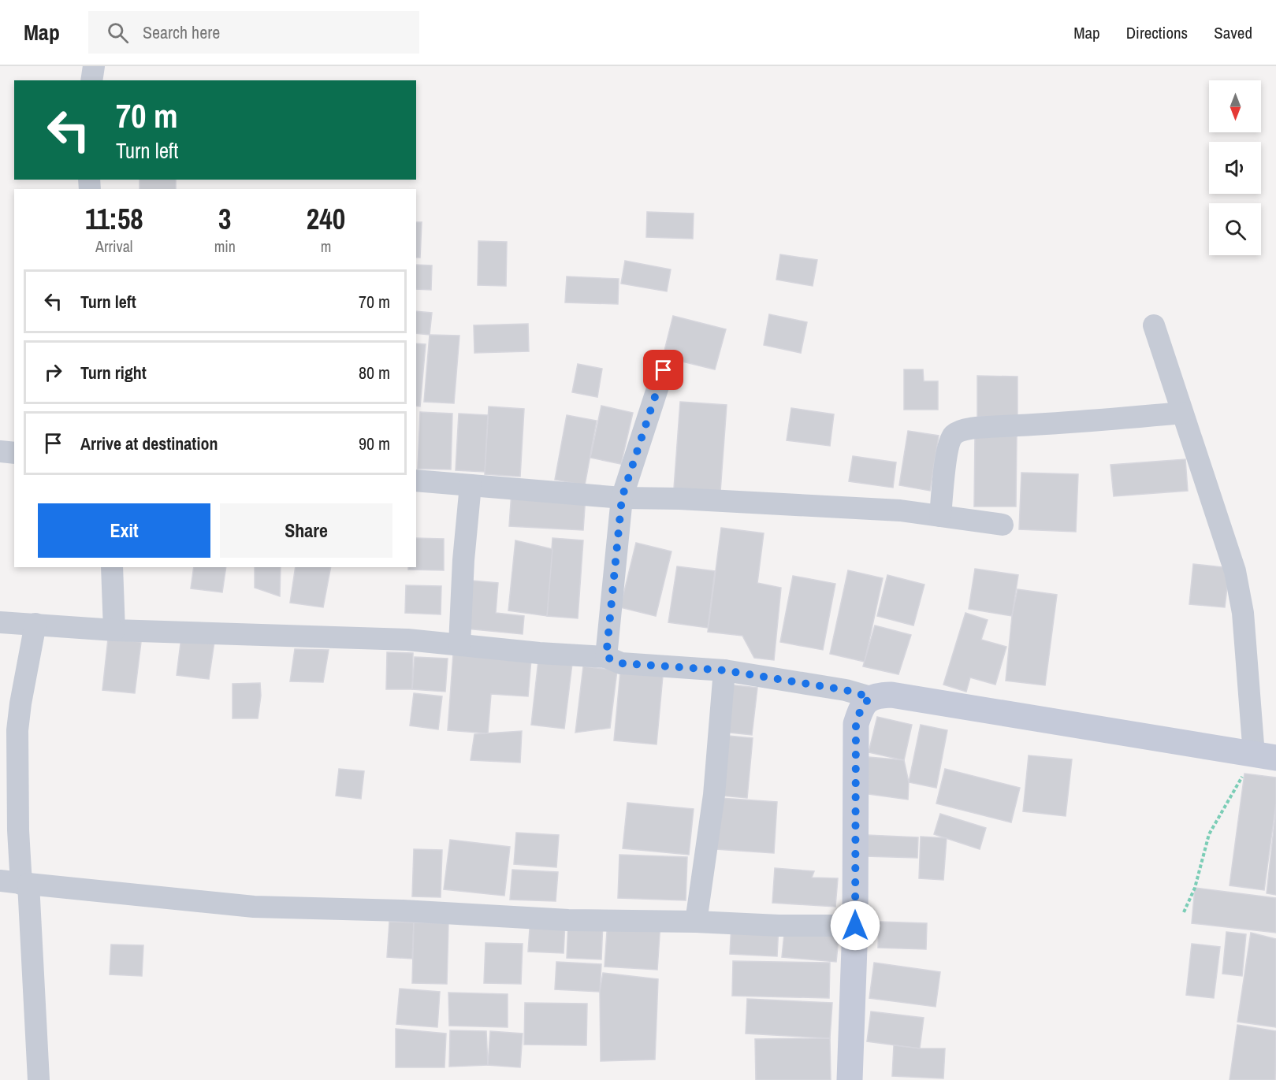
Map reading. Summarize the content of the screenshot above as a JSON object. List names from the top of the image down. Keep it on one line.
{"north":"bottom","page":{"header":"Map","search":"Search here","nav":["Map","Directions","Saved"],"turn":["70 m","Turn left"],"eta":["11:58","Arrival","3","min","240","m"],"list":[{"name":"Turn left","value":"70 m"},{"name":"Turn right","value":"80 m"},{"name":"Arrive at destination","value":"90 m"}],"buttons":["Exit","Share"]}}
